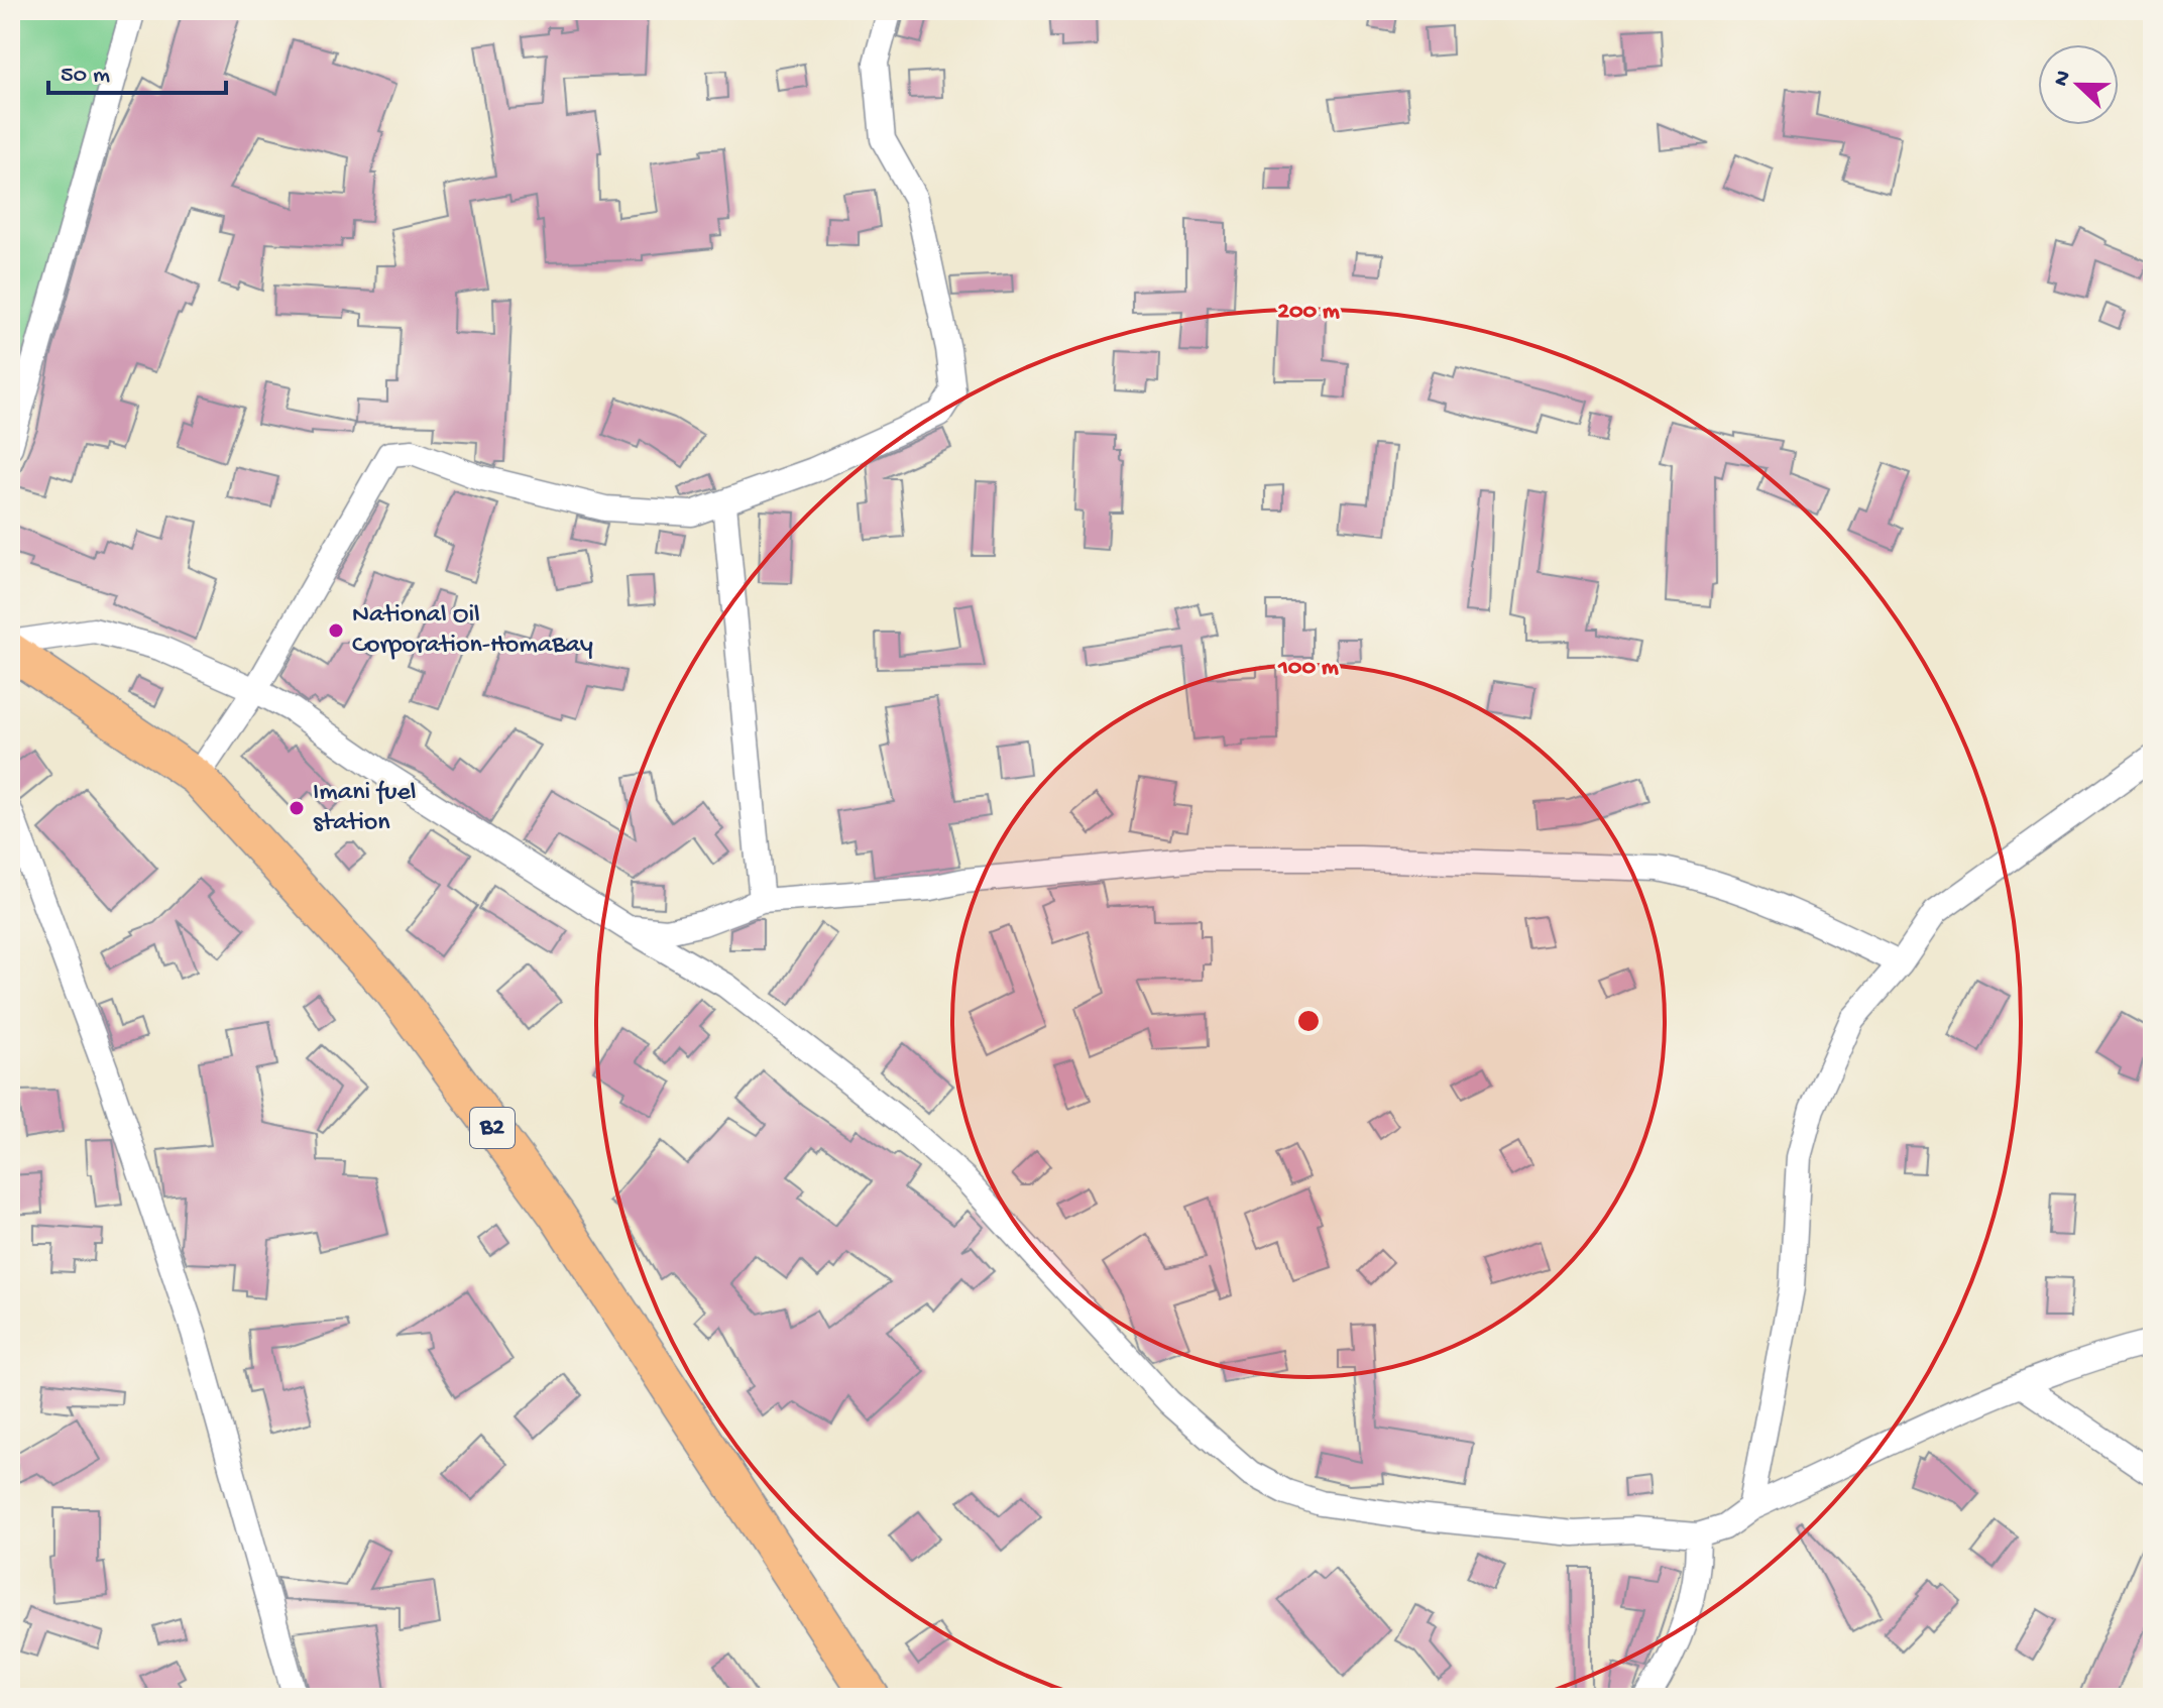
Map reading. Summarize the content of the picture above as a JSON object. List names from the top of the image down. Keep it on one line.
{"streets":{"highway":["B2"]},"places":["National Oil Corporation-HomaBay","Imani fuel station"],"scale_bar":"50 m","north":"left","rings":["200 m","100 m"]}
